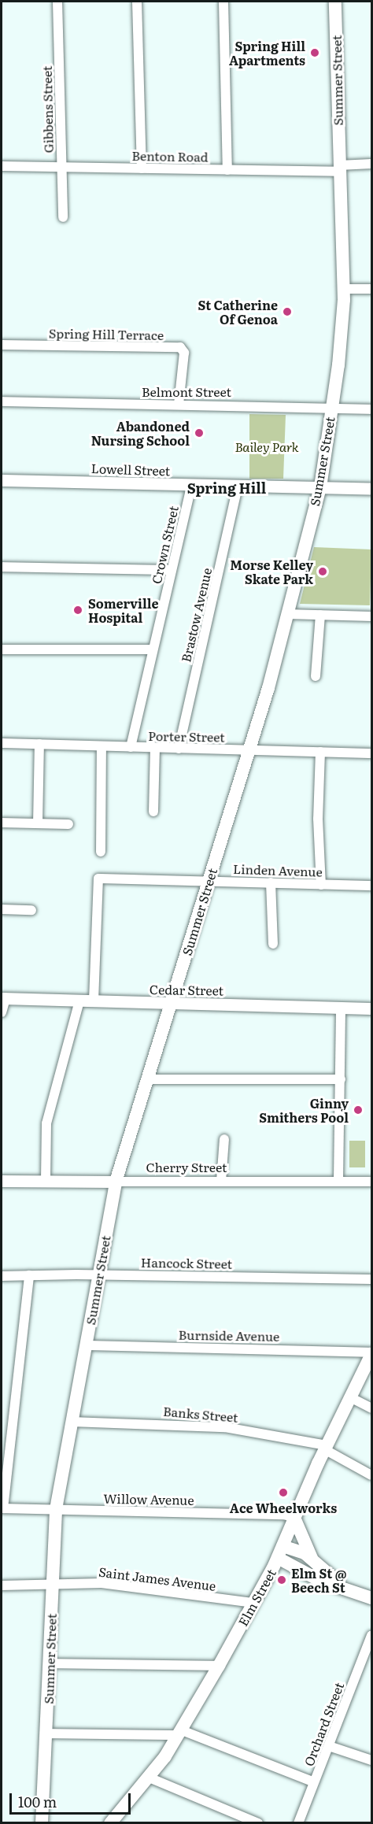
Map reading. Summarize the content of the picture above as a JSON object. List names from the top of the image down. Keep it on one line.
{"streets":{"main road":["Summer Street","Elm Street"],"street":["Gibbens Street","Benton Road","Spring Hill Terrace","Belmont Street","Lowell Street","Crown Street","Brastow Avenue","Porter Street","Linden Avenue","Cedar Street","Cherry Street","Hancock Street","Burnside Avenue","Banks Street","Willow Avenue","Saint James Avenue","Orchard Street"]},"crossings":[["Summer Street","Benton Road"],["Summer Street","Belmont Street"],["Summer Street","Lowell Street"],["Summer Street","Porter Street"],["Summer Street","Linden Avenue"],["Summer Street","Cedar Street"],["Summer Street","Cherry Street"],["Summer Street","Hancock Street"],["Summer Street","Burnside Avenue"],["Summer Street","Banks Street"],["Summer Street","Willow Avenue"],["Summer Street","Saint James Avenue"],["Gibbens Street","Benton Road"],["Spring Hill Terrace","Belmont Street"],["Lowell Street","Crown Street"],["Lowell Street","Brastow Avenue"],["Crown Street","Porter Street"],["Brastow Avenue","Porter Street"],["Linden Avenue","Cedar Street"],["Burnside Avenue","Elm Street"],["Banks Street","Elm Street"],["Willow Avenue","Elm Street"],["Saint James Avenue","Elm Street"]],"districts":["Spring Hill"],"parks":["Bailey Park"],"places":["Spring Hill Apartments","St Catherine Of Genoa","Abandoned Nursing School","Morse Kelley Skate Park","Somerville Hospital","Ginny Smithers Pool","Ace Wheelworks","Elm St @ Beech St"],"scale_bar":"100 m"}
